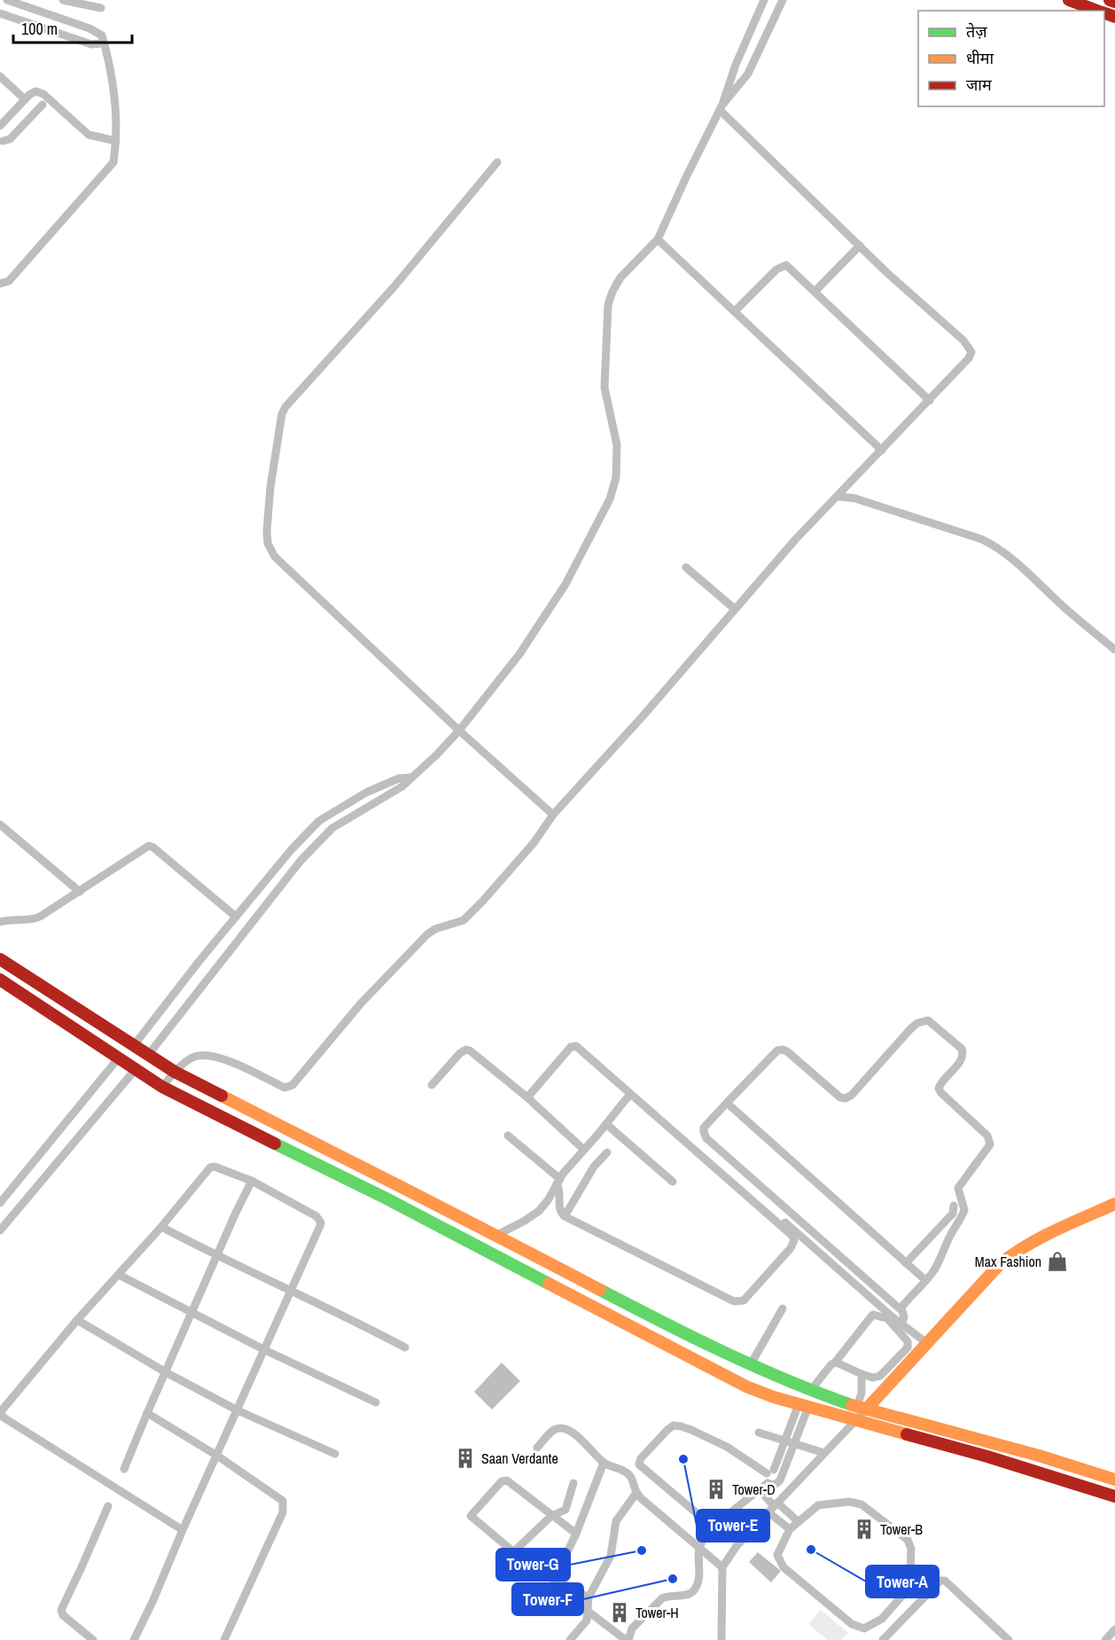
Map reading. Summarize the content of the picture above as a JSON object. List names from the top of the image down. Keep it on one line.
{"places":{"shop":["Max Fashion"],"building":["Saan Verdante","Tower-D","Tower-B","Tower-H"],"other":["Tower-E","Tower-A","Tower-G","Tower-F"]},"legend":["तेज़","धीमा","जाम"],"scale_bar":"100 m"}
